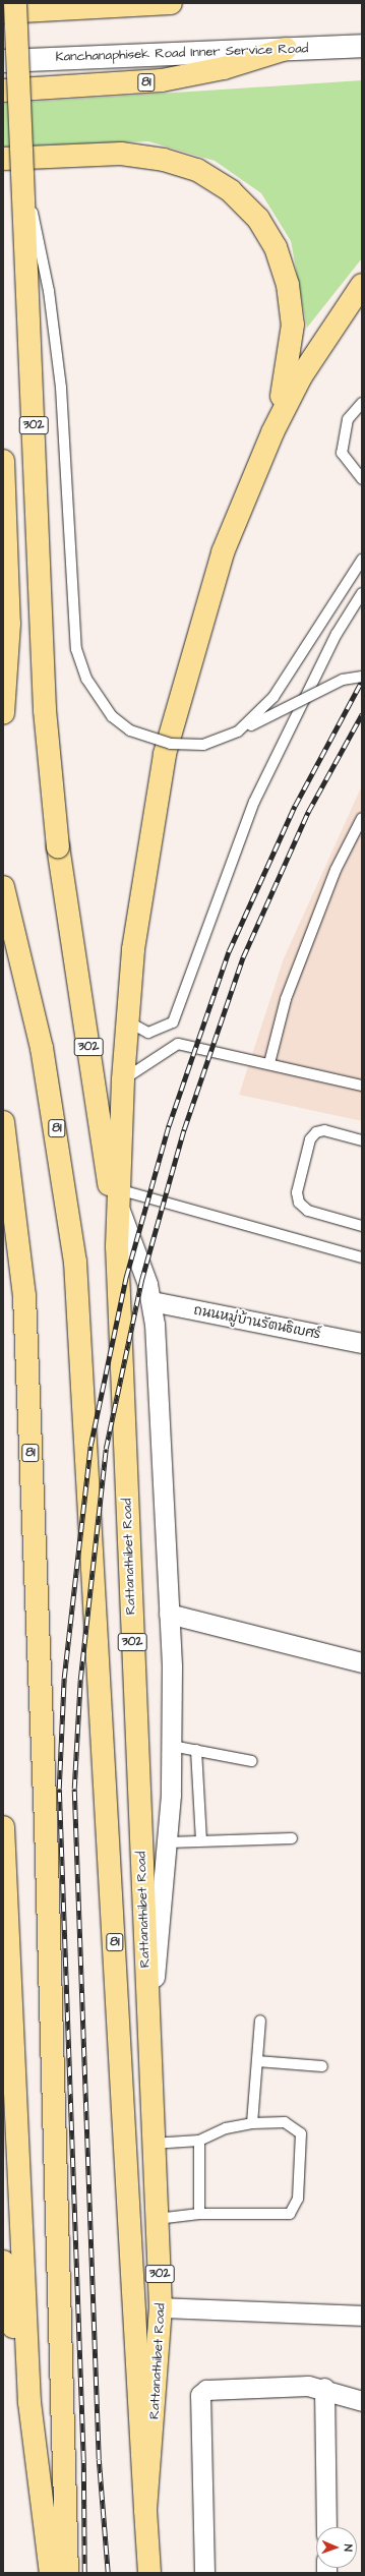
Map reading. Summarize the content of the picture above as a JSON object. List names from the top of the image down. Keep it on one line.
{"streets":{"main road":["Kanchanaphisek Road Inner Service Road","81","302","Rattanathibet Road"],"street":["ถนนหมู่บ้านรัตนธิเบศร์"]},"crossings":[["Kanchanaphisek Road Inner Service Road","81"],["81","Rattanathibet Road"],["302","Rattanathibet Road"]],"north":"right"}
